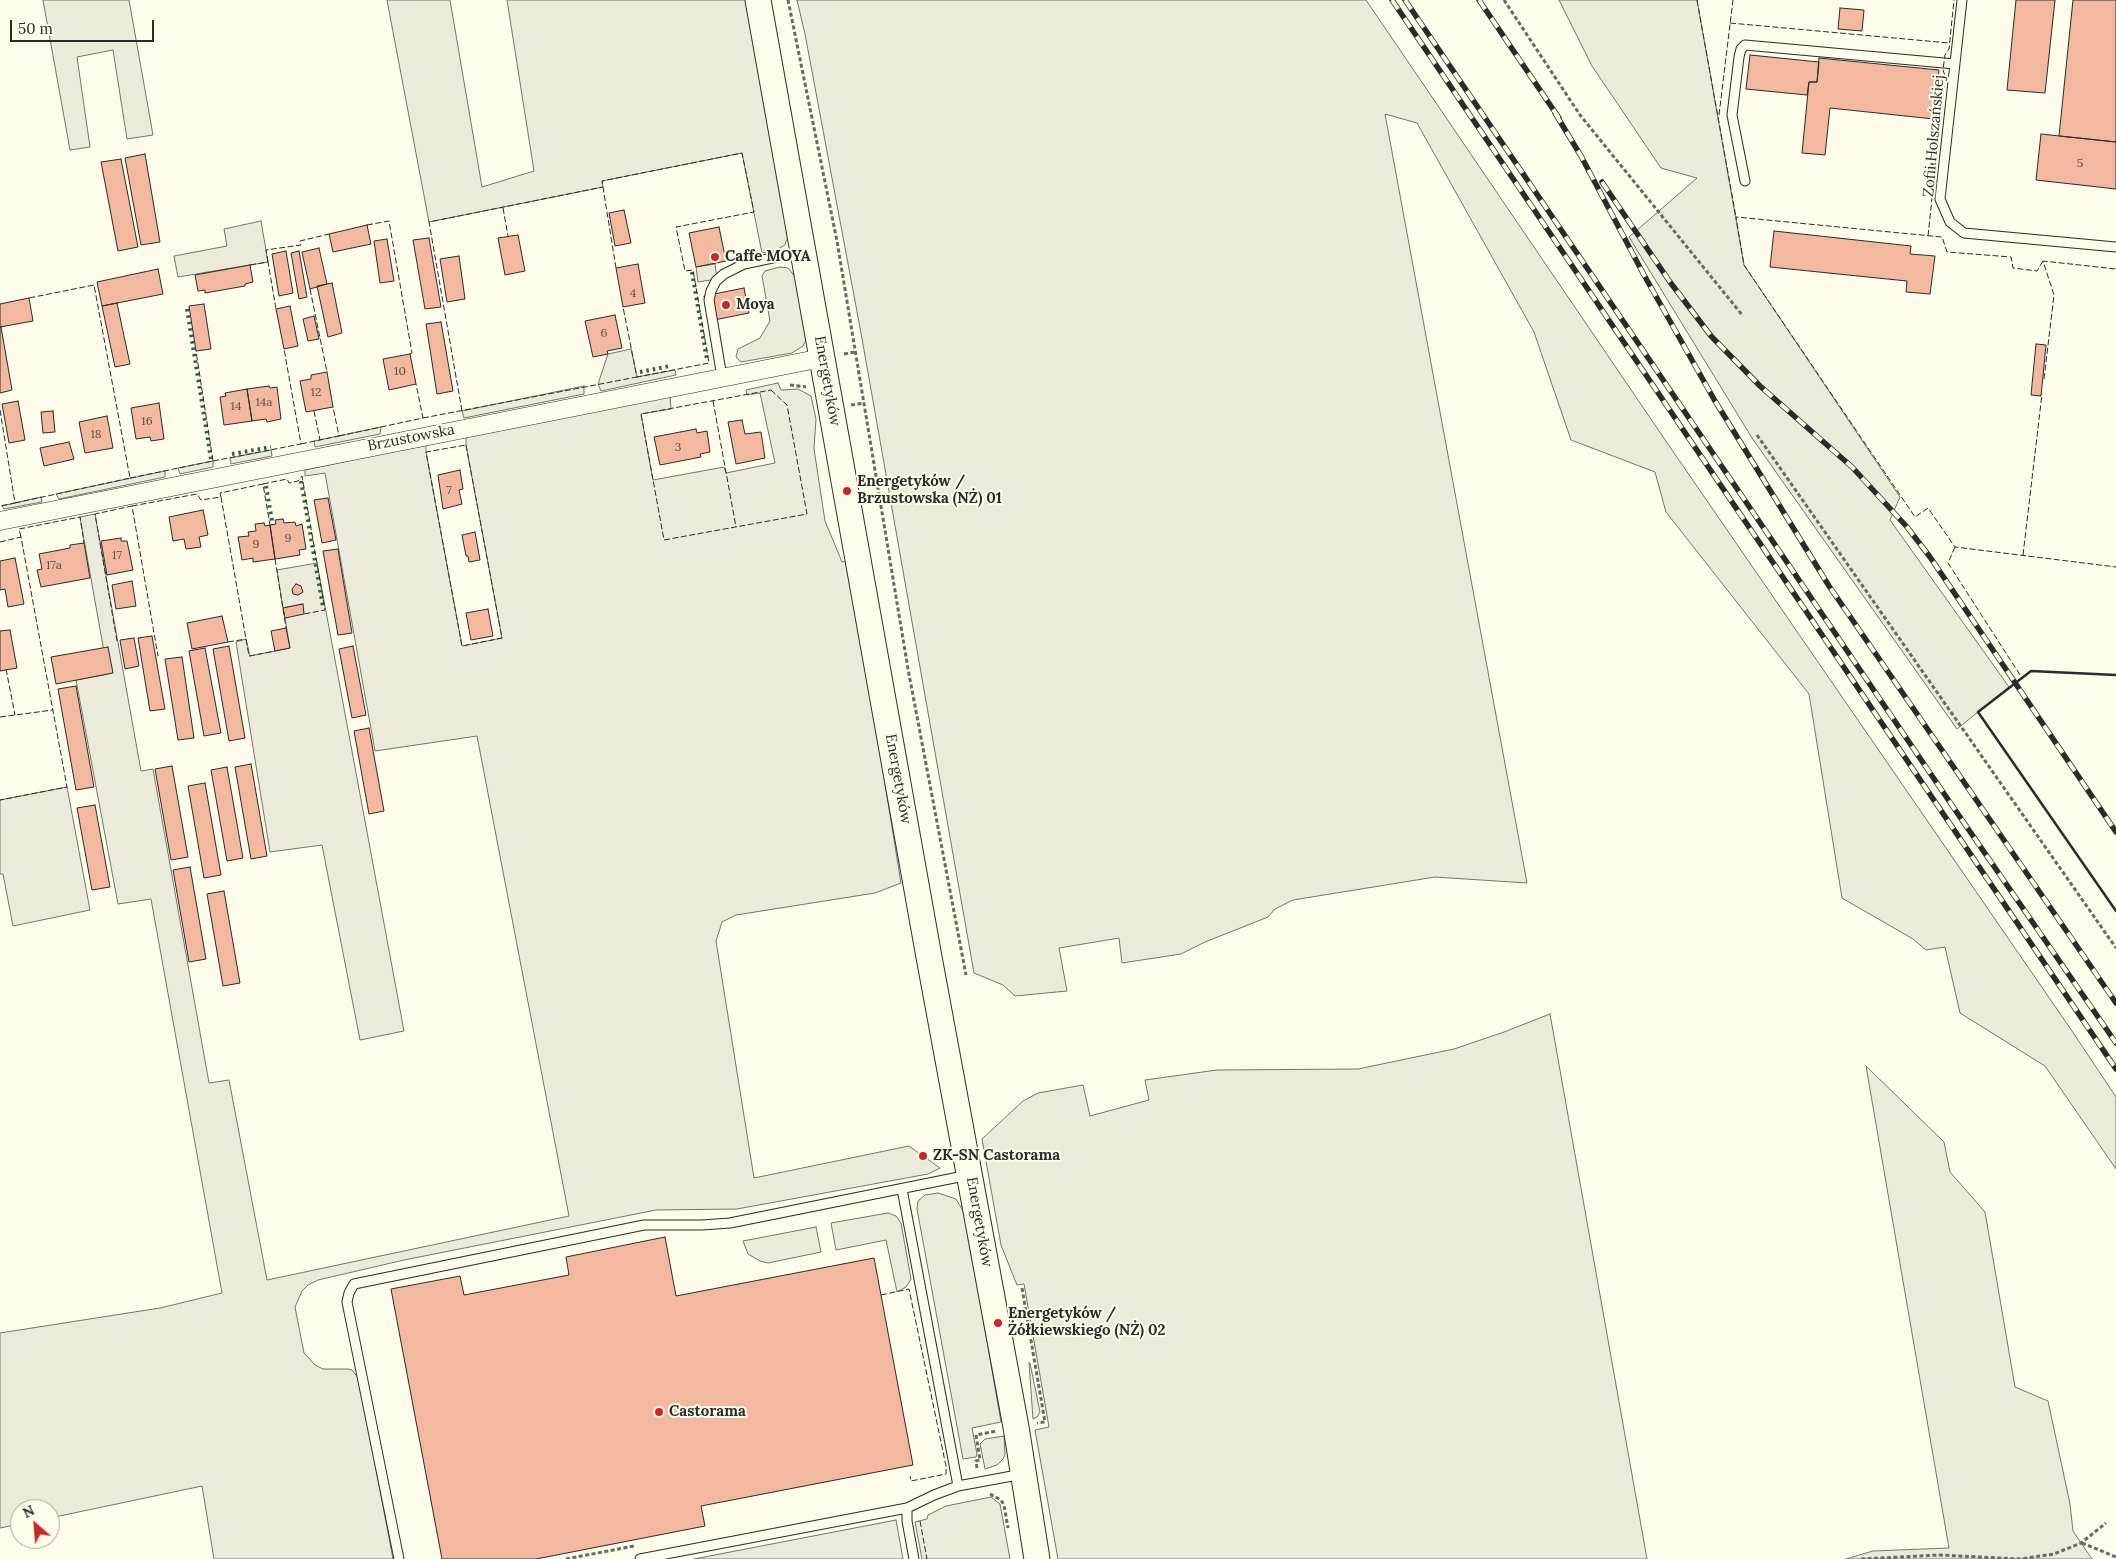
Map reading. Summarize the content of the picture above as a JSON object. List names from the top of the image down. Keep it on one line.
{"streets":{"main road":["Energetyków"],"street":["Brzustowska"],"lane":["Zofii Holszańskiej"]},"crossings":[["Energetyków","Brzustowska"]],"places":["Caffe MOYA","Moya","Energetyków / Brzustowska (NŻ) 01","ZK-SN Castorama","Energetyków / Żółkiewskiego (NŻ) 02","Castorama"],"house_numbers":["5","4","6","10","12","14a","14","16","18","3","7","9","9","17","17a"],"scale_bar":"50 m","north":"top left"}
